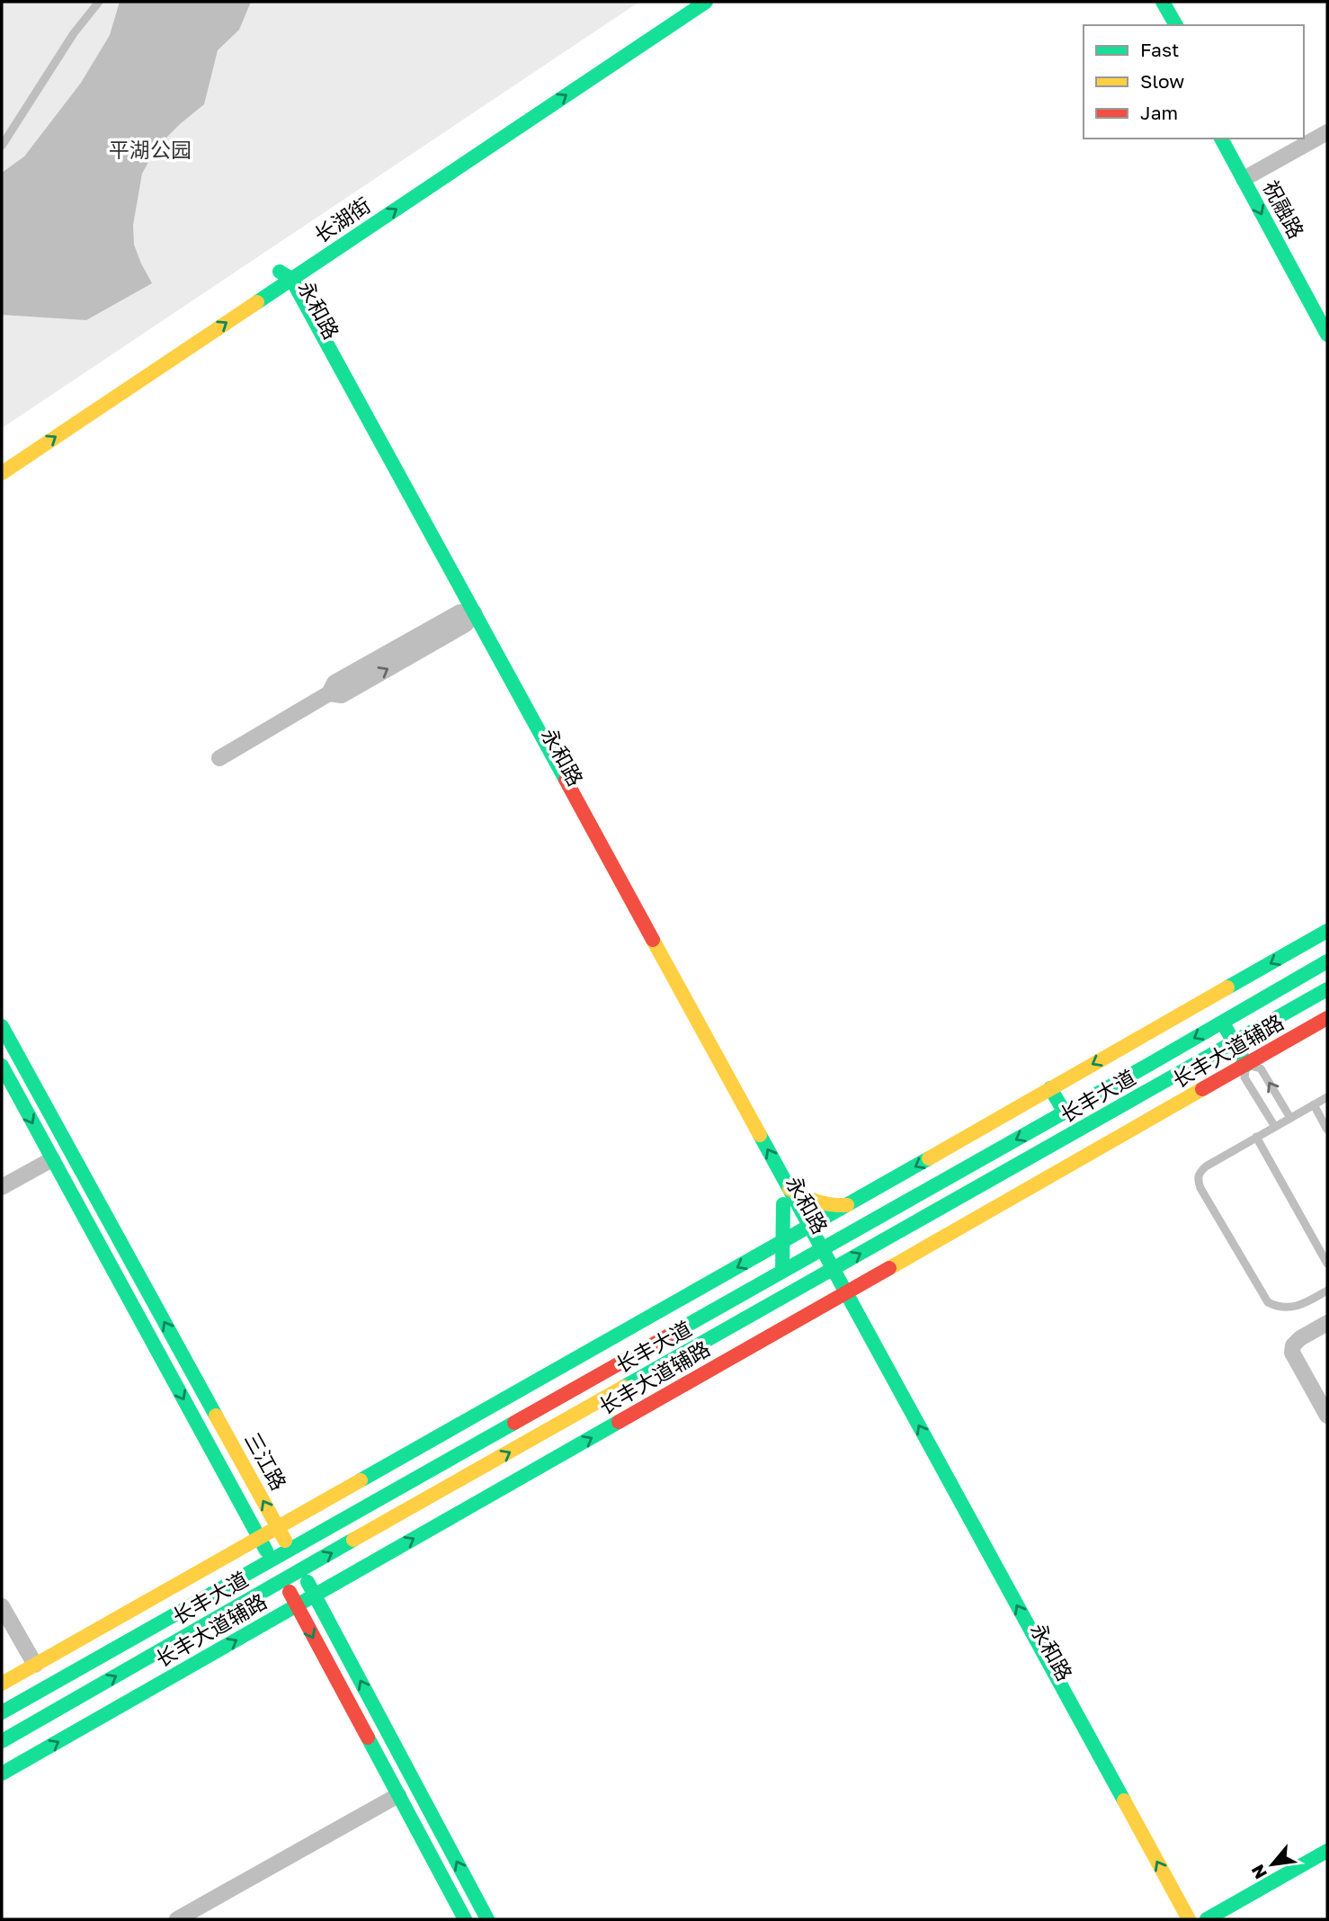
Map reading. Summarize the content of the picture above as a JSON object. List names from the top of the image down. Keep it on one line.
{"streets":{"main road":["祝融路","长湖街","永和路","长丰大道辅路","长丰大道","三江路"]},"crossings":[["长湖街","永和路"],["永和路","长丰大道辅路"],["永和路","长丰大道"],["长丰大道辅路","三江路"],["长丰大道","三江路"]],"one_way":["祝融路"],"parks":["平湖公园"],"legend":["Fast","Slow","Jam"],"north":"bottom left"}
